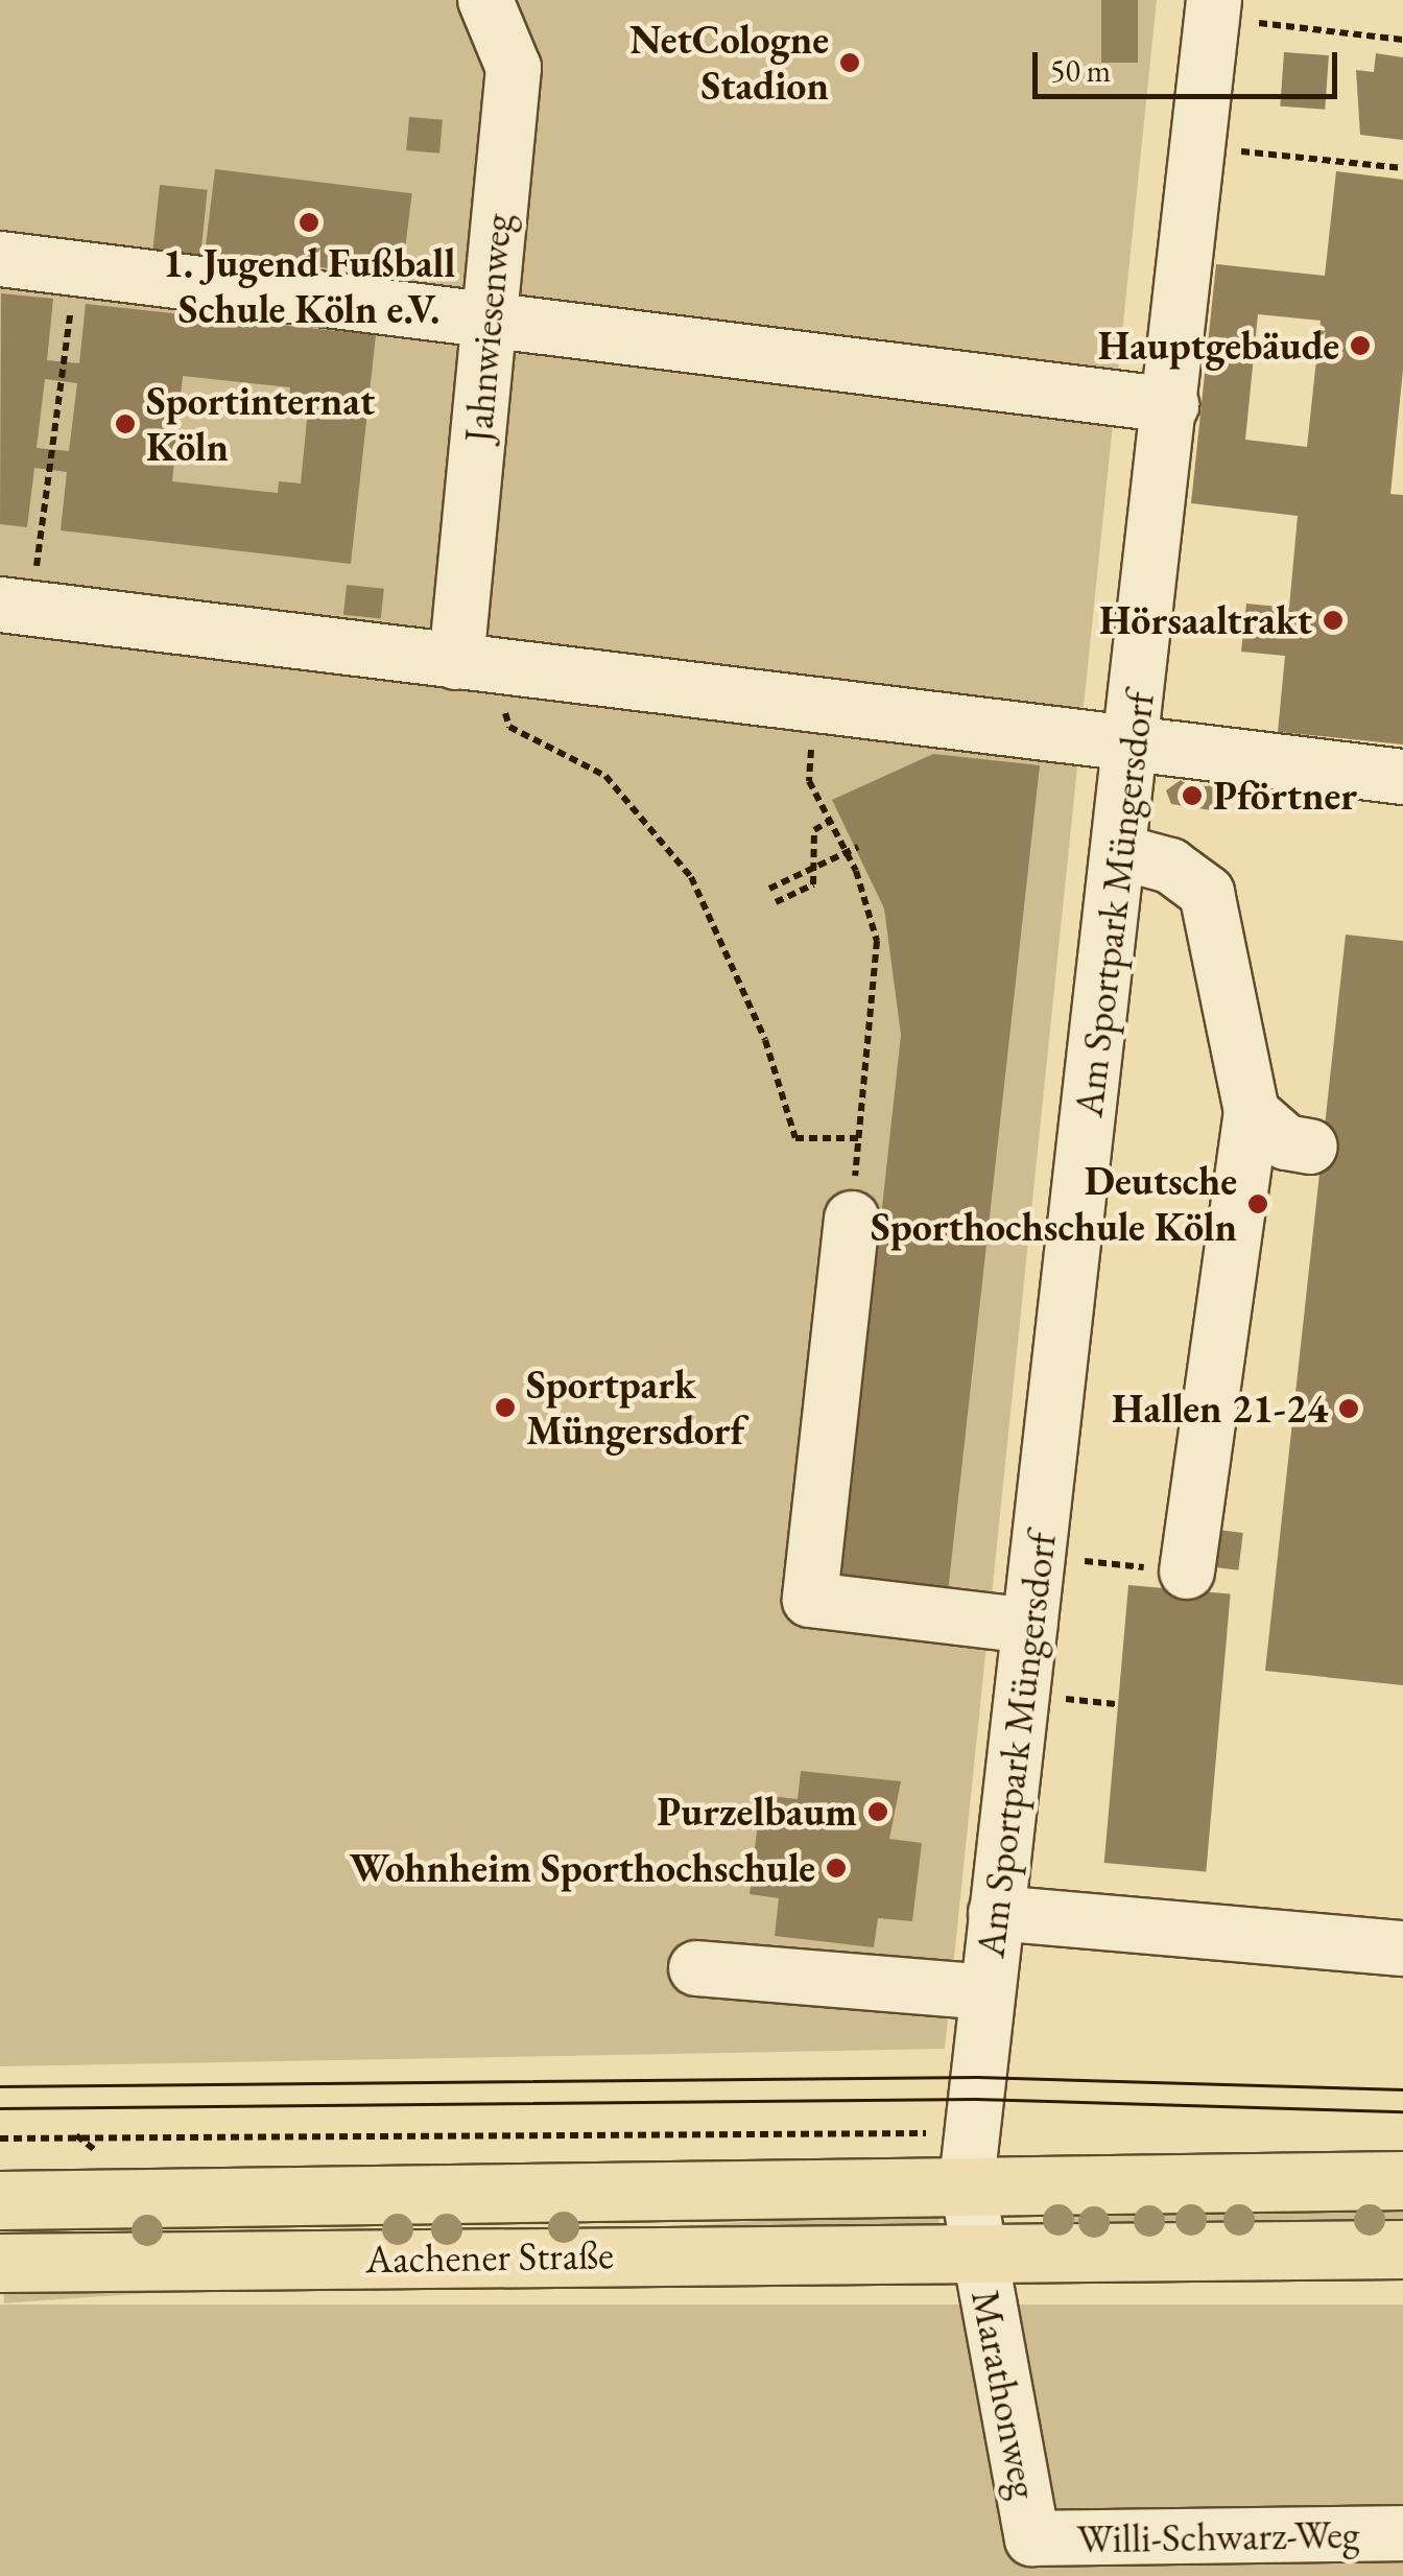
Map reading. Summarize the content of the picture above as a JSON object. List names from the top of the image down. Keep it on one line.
{"streets":{"main road":["Aachener Straße"],"street":["Jahnwiesenweg","Am Sportpark Müngersdorf","Marathonweg","Willi-Schwarz-Weg"]},"crossings":[["Am Sportpark Müngersdorf","Aachener Straße"],["Aachener Straße","Marathonweg"],["Marathonweg","Willi-Schwarz-Weg"]],"places":["NetCologne Stadion","1. Jugend Fußball Schule Köln e.V.","Hauptgebäude","Sportinternat Köln","Hörsaaltrakt","Pförtner","Deutsche Sporthochschule Köln","Sportpark Müngersdorf","Hallen 21-24","Purzelbaum","Wohnheim Sporthochschule"],"scale_bar":"50 m"}
